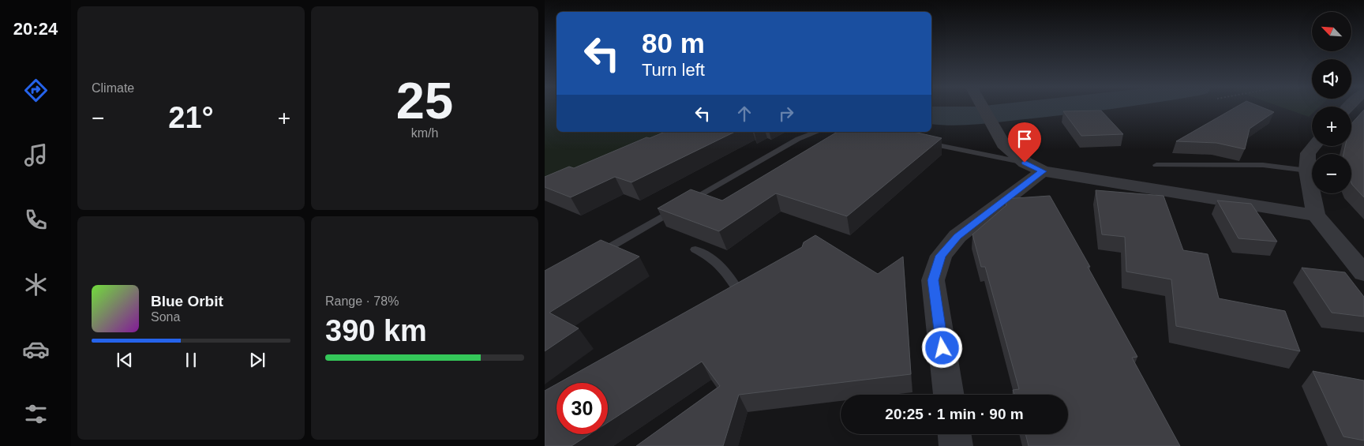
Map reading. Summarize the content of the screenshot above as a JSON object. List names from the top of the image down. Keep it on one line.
{"north":"top left","page":{"tabs":"20:24","tile":["Climate",["25","km/h"],["Range · 78%","390 km"]],"map_buttons":["+","−"],"turn":["80 m","Turn left"],"heat":["−","21°","+"],"song":["Blue Orbit","Sona"],"limit":"30","trip":"20:25 · 1 min · 90 m"}}
